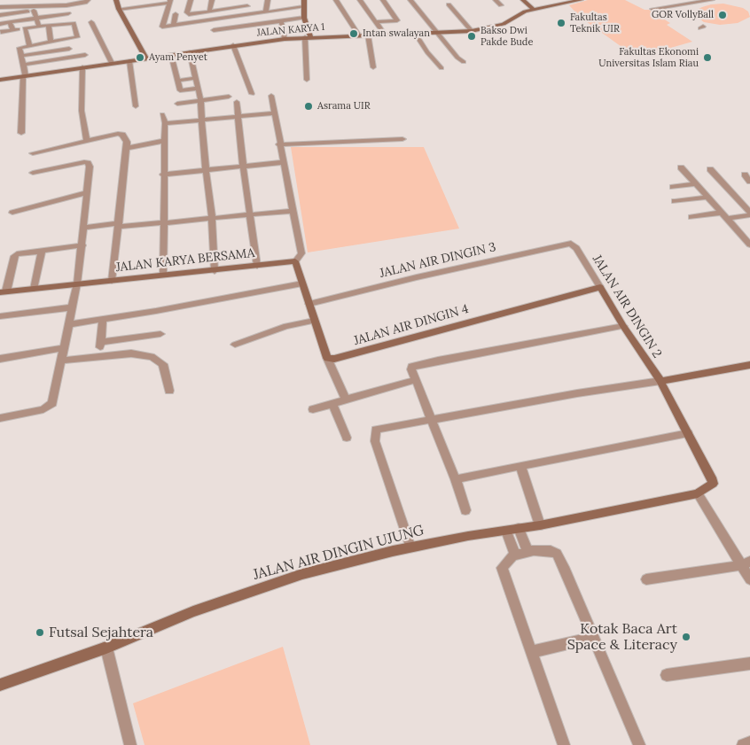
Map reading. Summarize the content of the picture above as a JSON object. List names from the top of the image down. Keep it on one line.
{"streets":{"street":["JALAN KARYA 1","JALAN KARYA BERSAMA","JALAN AIR DINGIN 3","JALAN AIR DINGIN 2","JALAN AIR DINGIN 4","JALAN AIR DINGIN UJUNG"]},"crossings":[["JALAN AIR DINGIN 3","JALAN AIR DINGIN 2"],["JALAN AIR DINGIN 2","JALAN AIR DINGIN 4"],["JALAN AIR DINGIN 2","JALAN AIR DINGIN UJUNG"]],"places":["GOR VollyBall","Fakultas Teknik UIR","Intan swalayan","Bakso Dwi Pakde Bude","Ayam Penyet","Fakultas Ekonomi Universitas Islam Riau","Asrama UIR","Futsal Sejahtera","Kotak Baca Art Space & Literacy"]}
